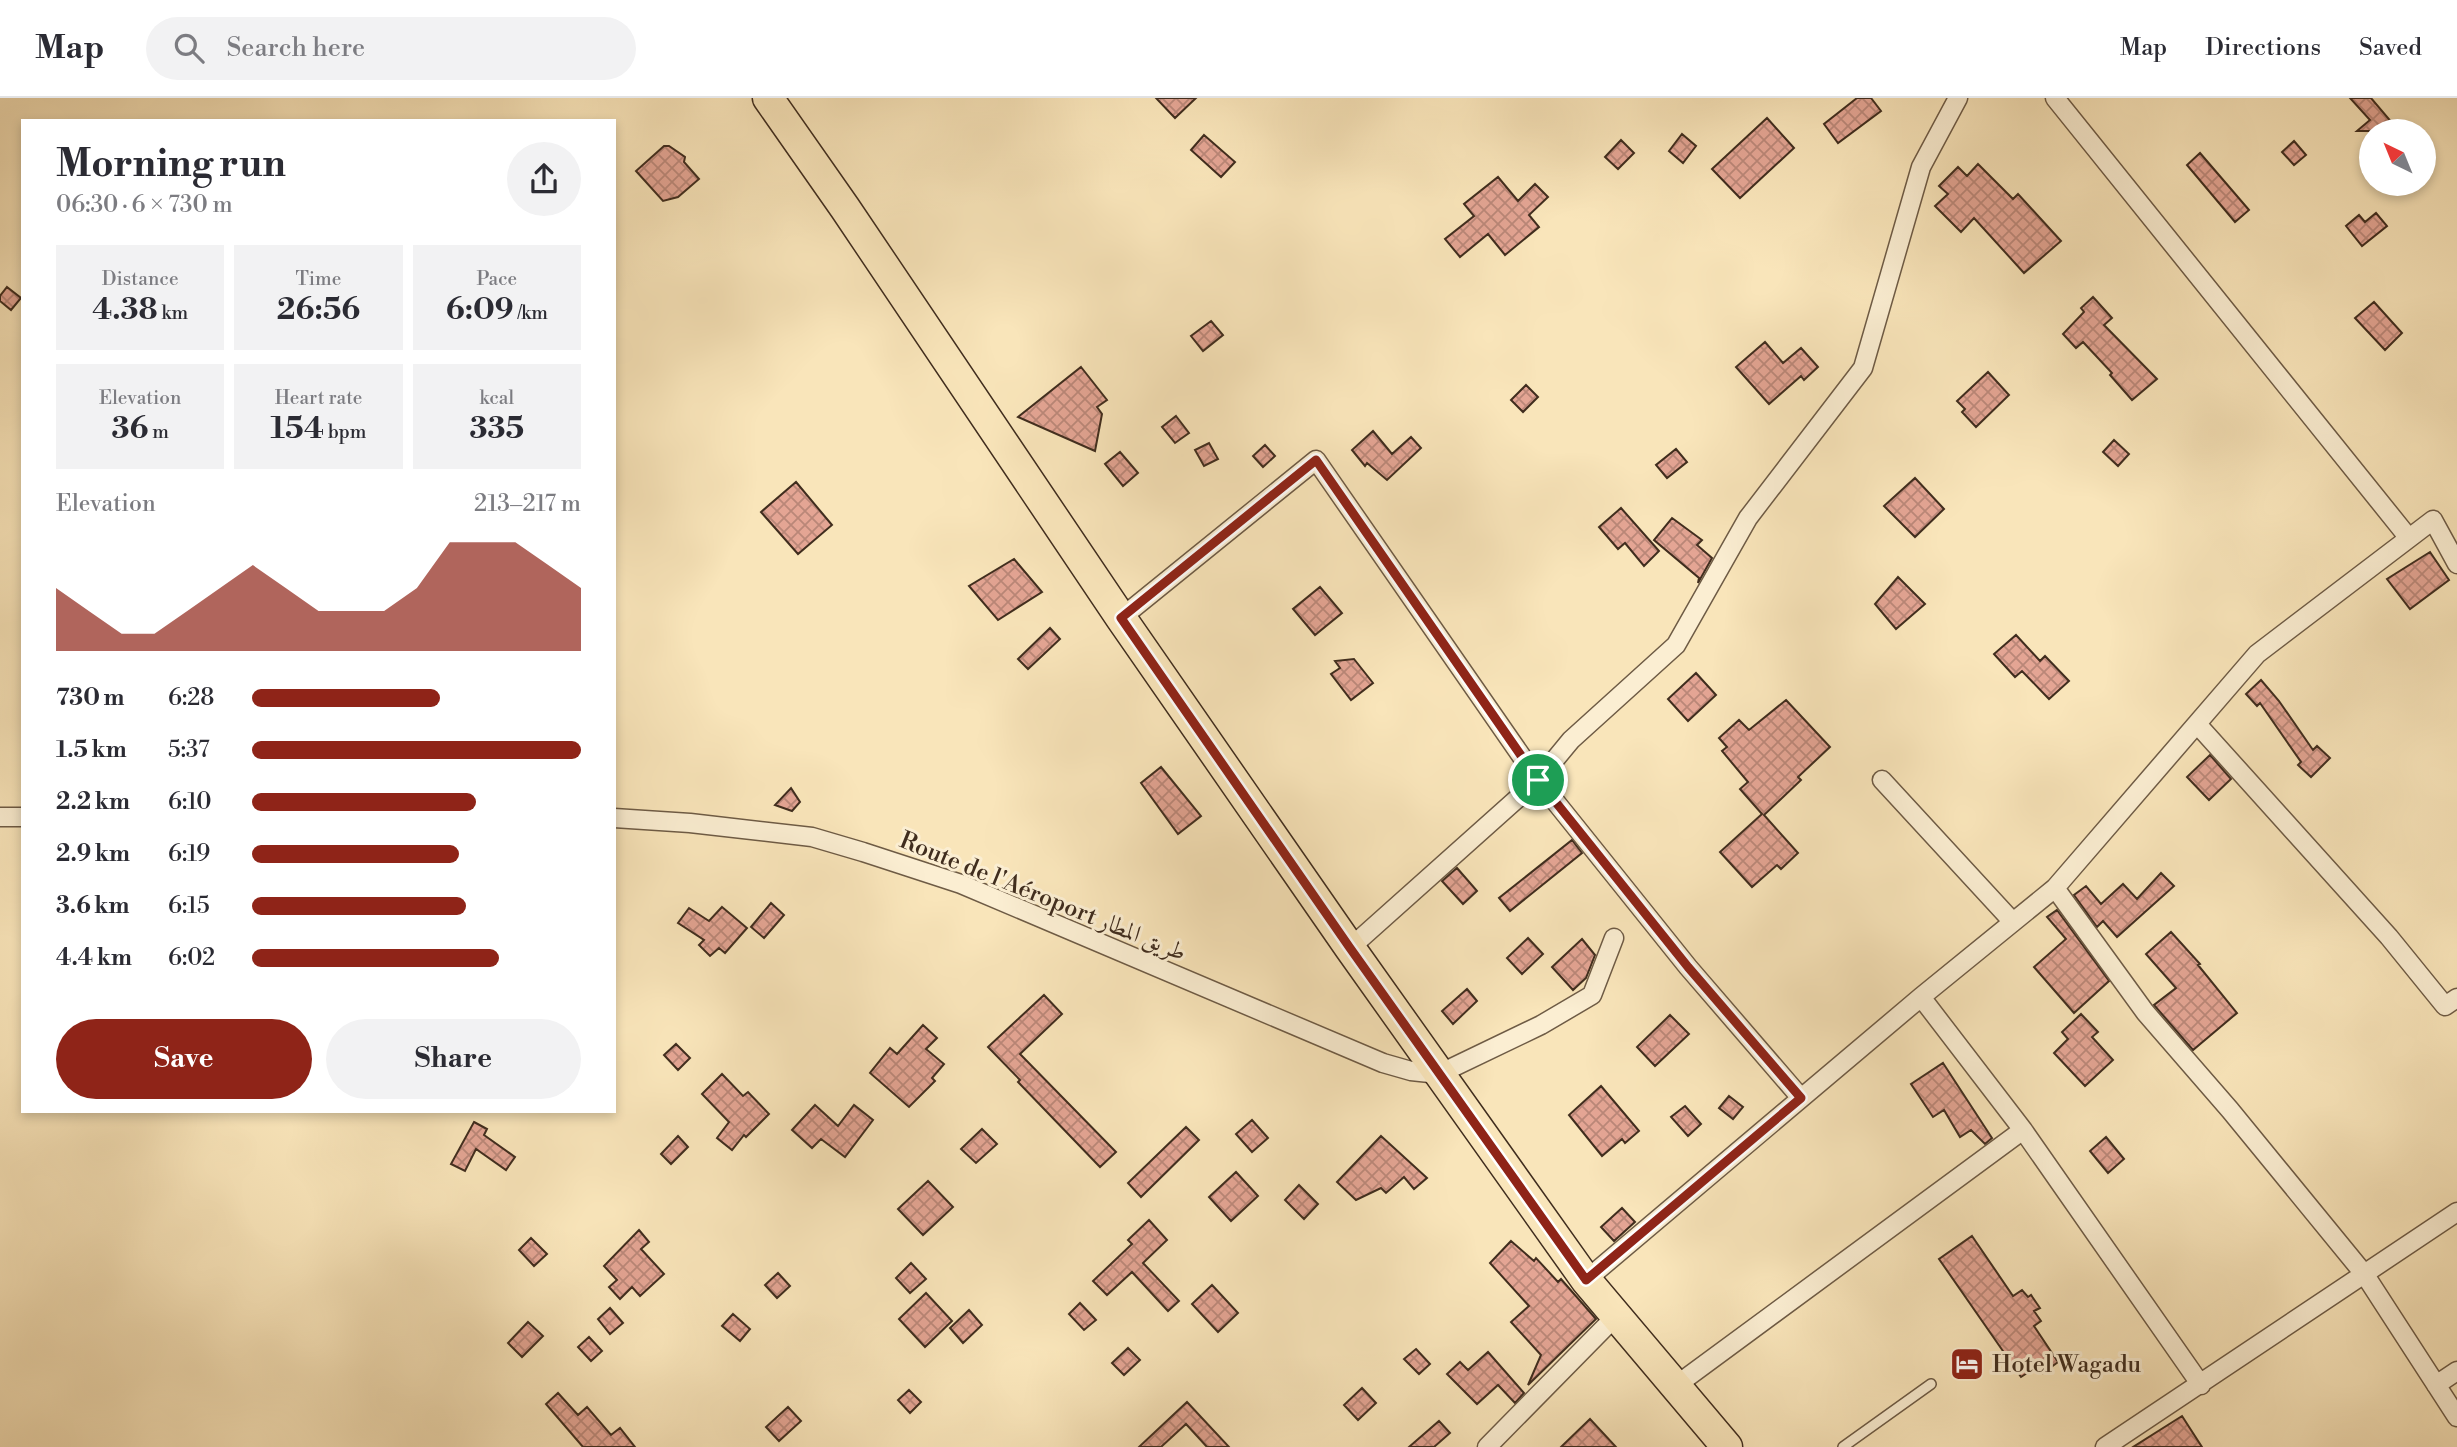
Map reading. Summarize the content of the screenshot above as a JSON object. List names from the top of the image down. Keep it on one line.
{"streets":{"street":["Route de l'Aéroport طريق المطار"]},"places":{"hotel":["Hotel Wagadu"]},"north":"top left","page":{"header":"Map","search":"Search here","nav":["Map","Directions","Saved"],"heading":["Morning run","06:30 · 6 × 730 m"],"stats":[["Distance","4.38 km"],["Time","26:56"],["Pace","6:09 /km"],["Elevation","36 m"],["Heart rate","154 bpm"],["kcal","335"]],"chart":["Elevation","213–217 m"],"list":[{"name":"730 m","note":"6:28"},{"name":"1.5 km","note":"5:37"},{"name":"2.2 km","note":"6:10"},{"name":"2.9 km","note":"6:19"},{"name":"3.6 km","note":"6:15"},{"name":"4.4 km","note":"6:02"}],"buttons":["Save","Share"]}}
